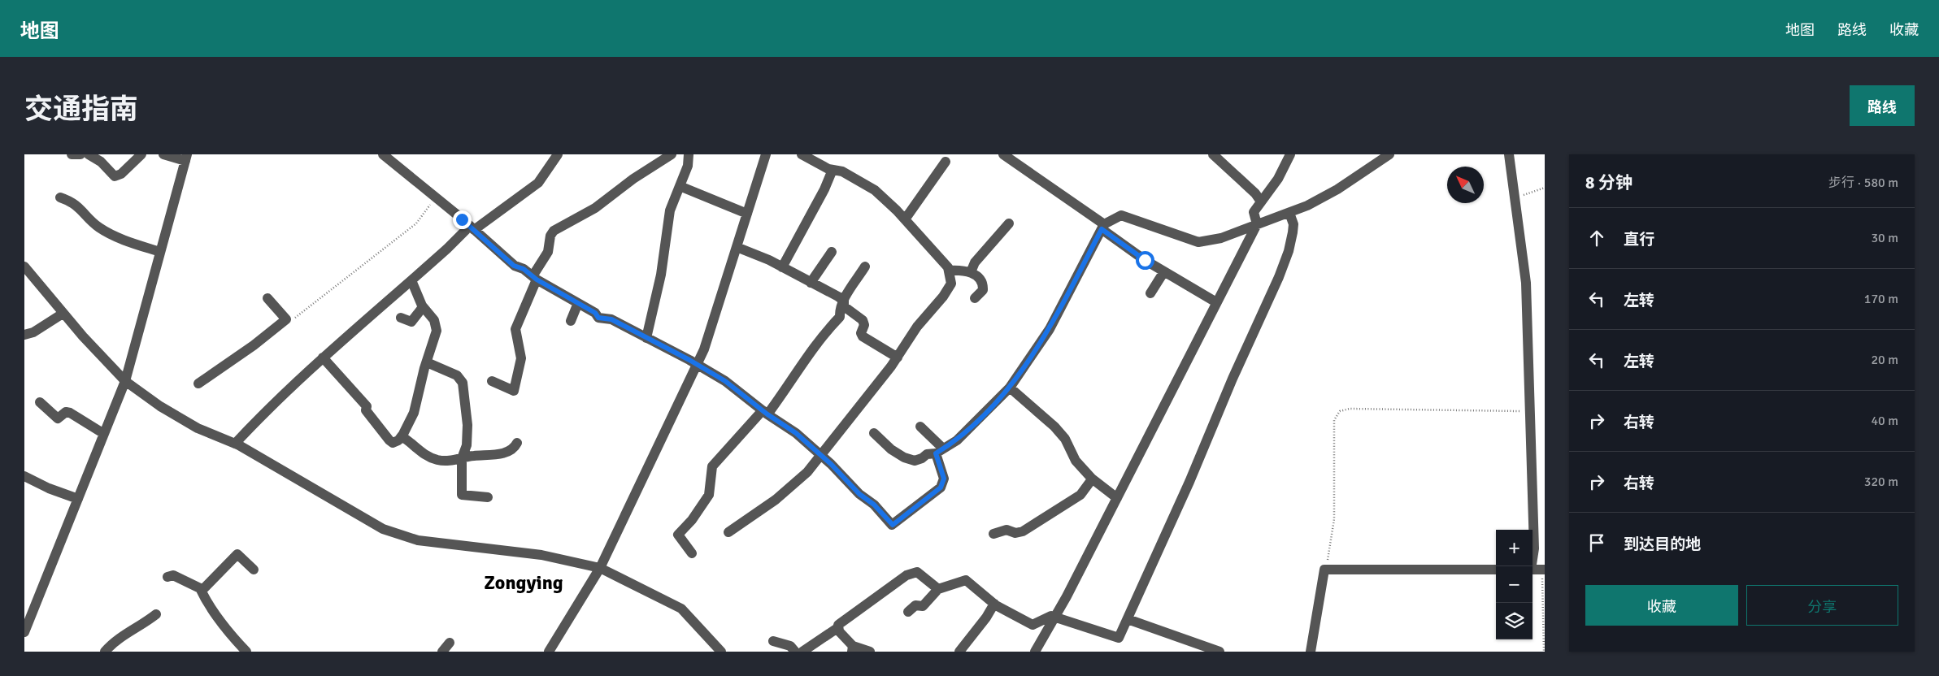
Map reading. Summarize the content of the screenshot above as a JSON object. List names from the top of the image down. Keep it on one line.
{"districts":["Zongying"],"north":"top left","page":{"header":"地图","nav":["地图","路线","收藏"],"title":"交通指南","buttons":["路线",["收藏","分享"]],"heading":["8 分钟","步行 · 580 m"],"list":[["直行","30 m"],["左转","170 m"],["左转","20 m"],["右转","40 m"],["右转","320 m"],"到达目的地"],"map_buttons":["+","−"]}}
